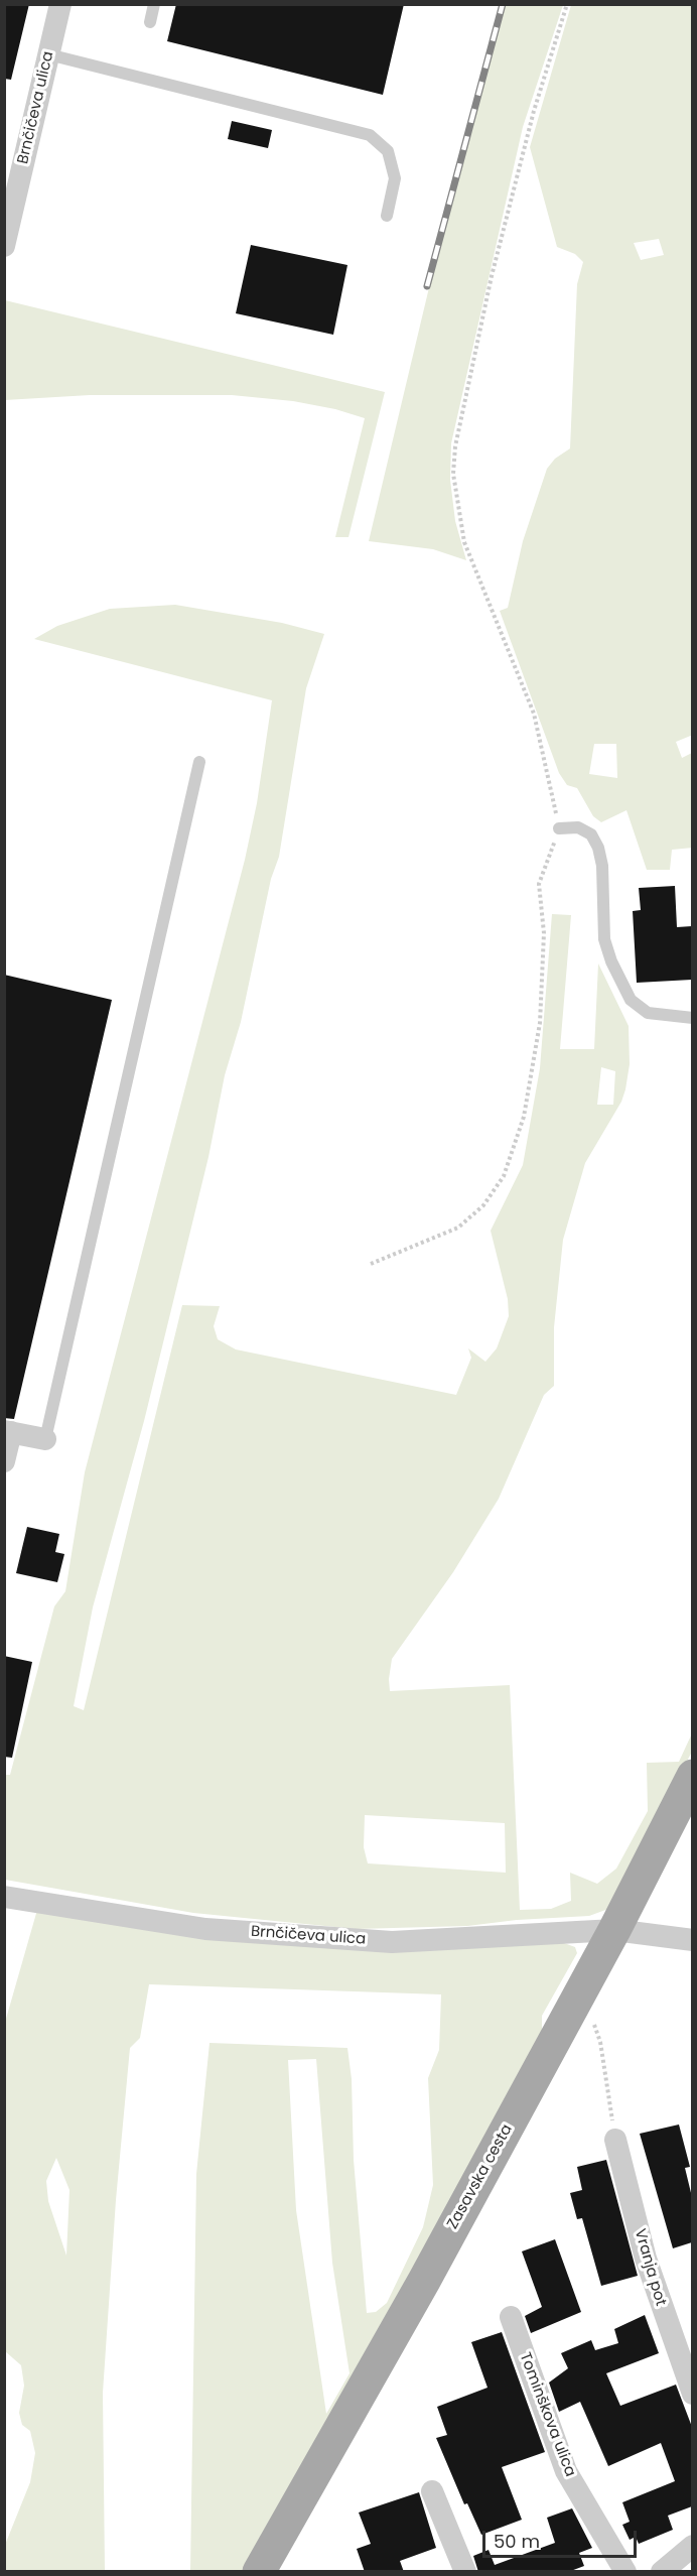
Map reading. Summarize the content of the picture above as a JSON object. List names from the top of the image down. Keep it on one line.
{"streets":{"main road":["Zasavska cesta"],"street":["Brnčičeva ulica","Vranja pot","Tominškova ulica"]},"crossings":[["Brnčičeva ulica","Zasavska cesta"]],"scale_bar":"50 m"}
